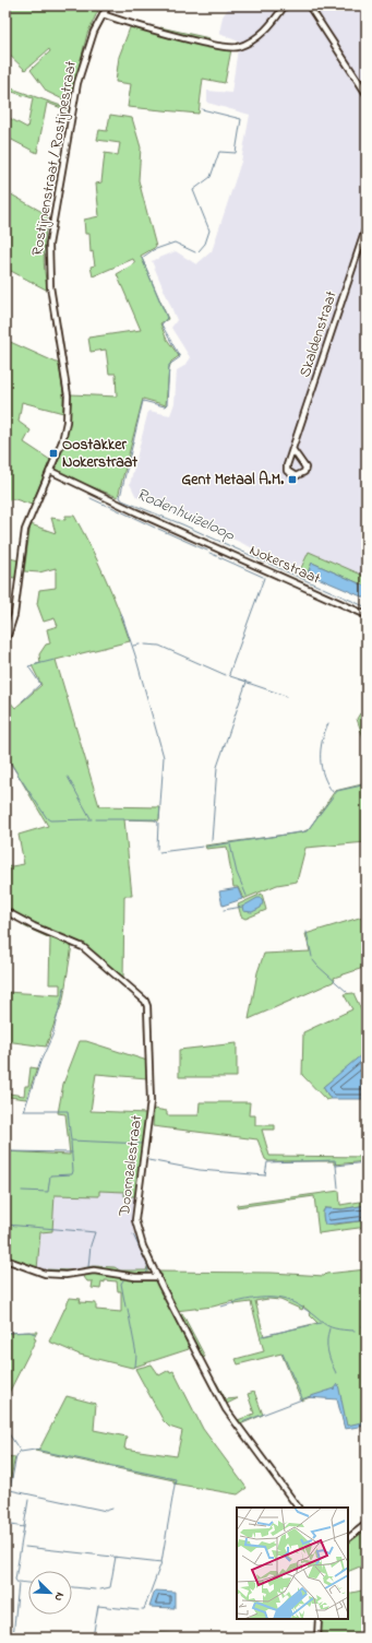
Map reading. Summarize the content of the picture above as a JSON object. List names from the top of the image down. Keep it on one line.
{"streets":{"street":["Rostijnenstraat / Rostijnestraat","Skaldenstraat","Nokerstraat","Doornzelestraat"]},"crossings":[["Rostijnenstraat / Rostijnestraat","Nokerstraat"]],"water":["Rodenhuizeloop"],"places":{"transit":["Oostakker Nokerstraat","Gent Metaal A.M."]},"north":"bottom right"}
